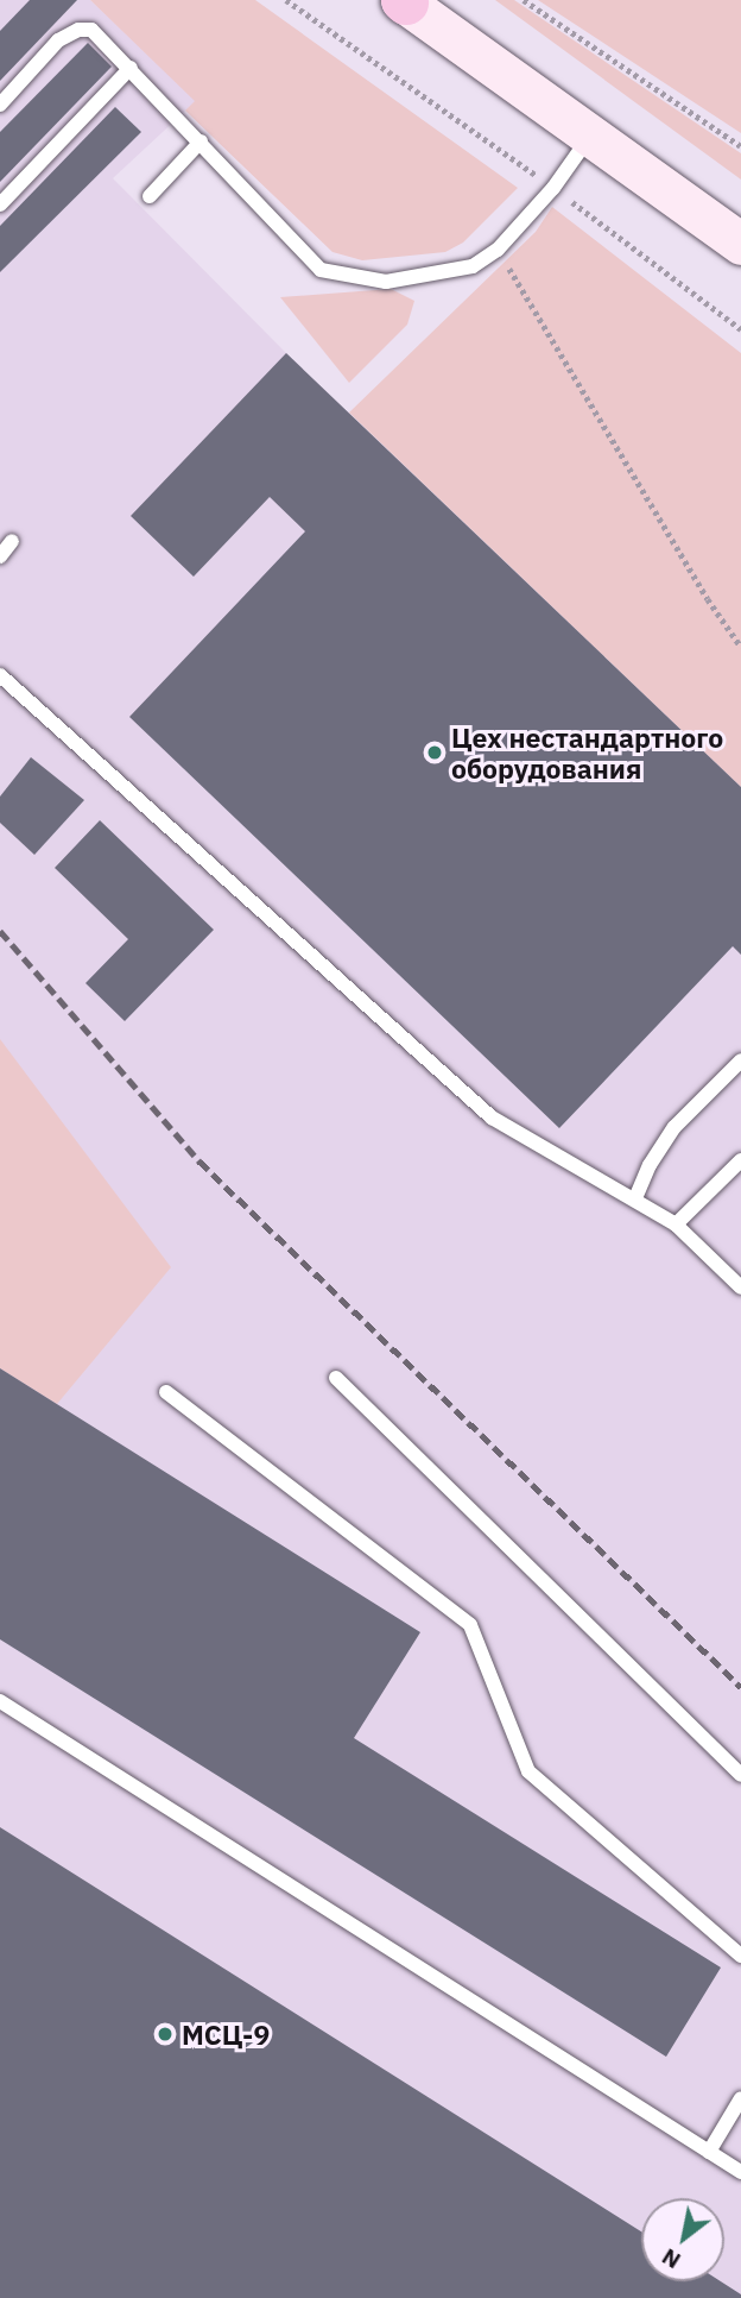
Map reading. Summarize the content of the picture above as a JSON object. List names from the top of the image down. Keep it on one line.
{"places":["Цех нестандартного оборудования","МСЦ-9"],"north":"bottom left"}
